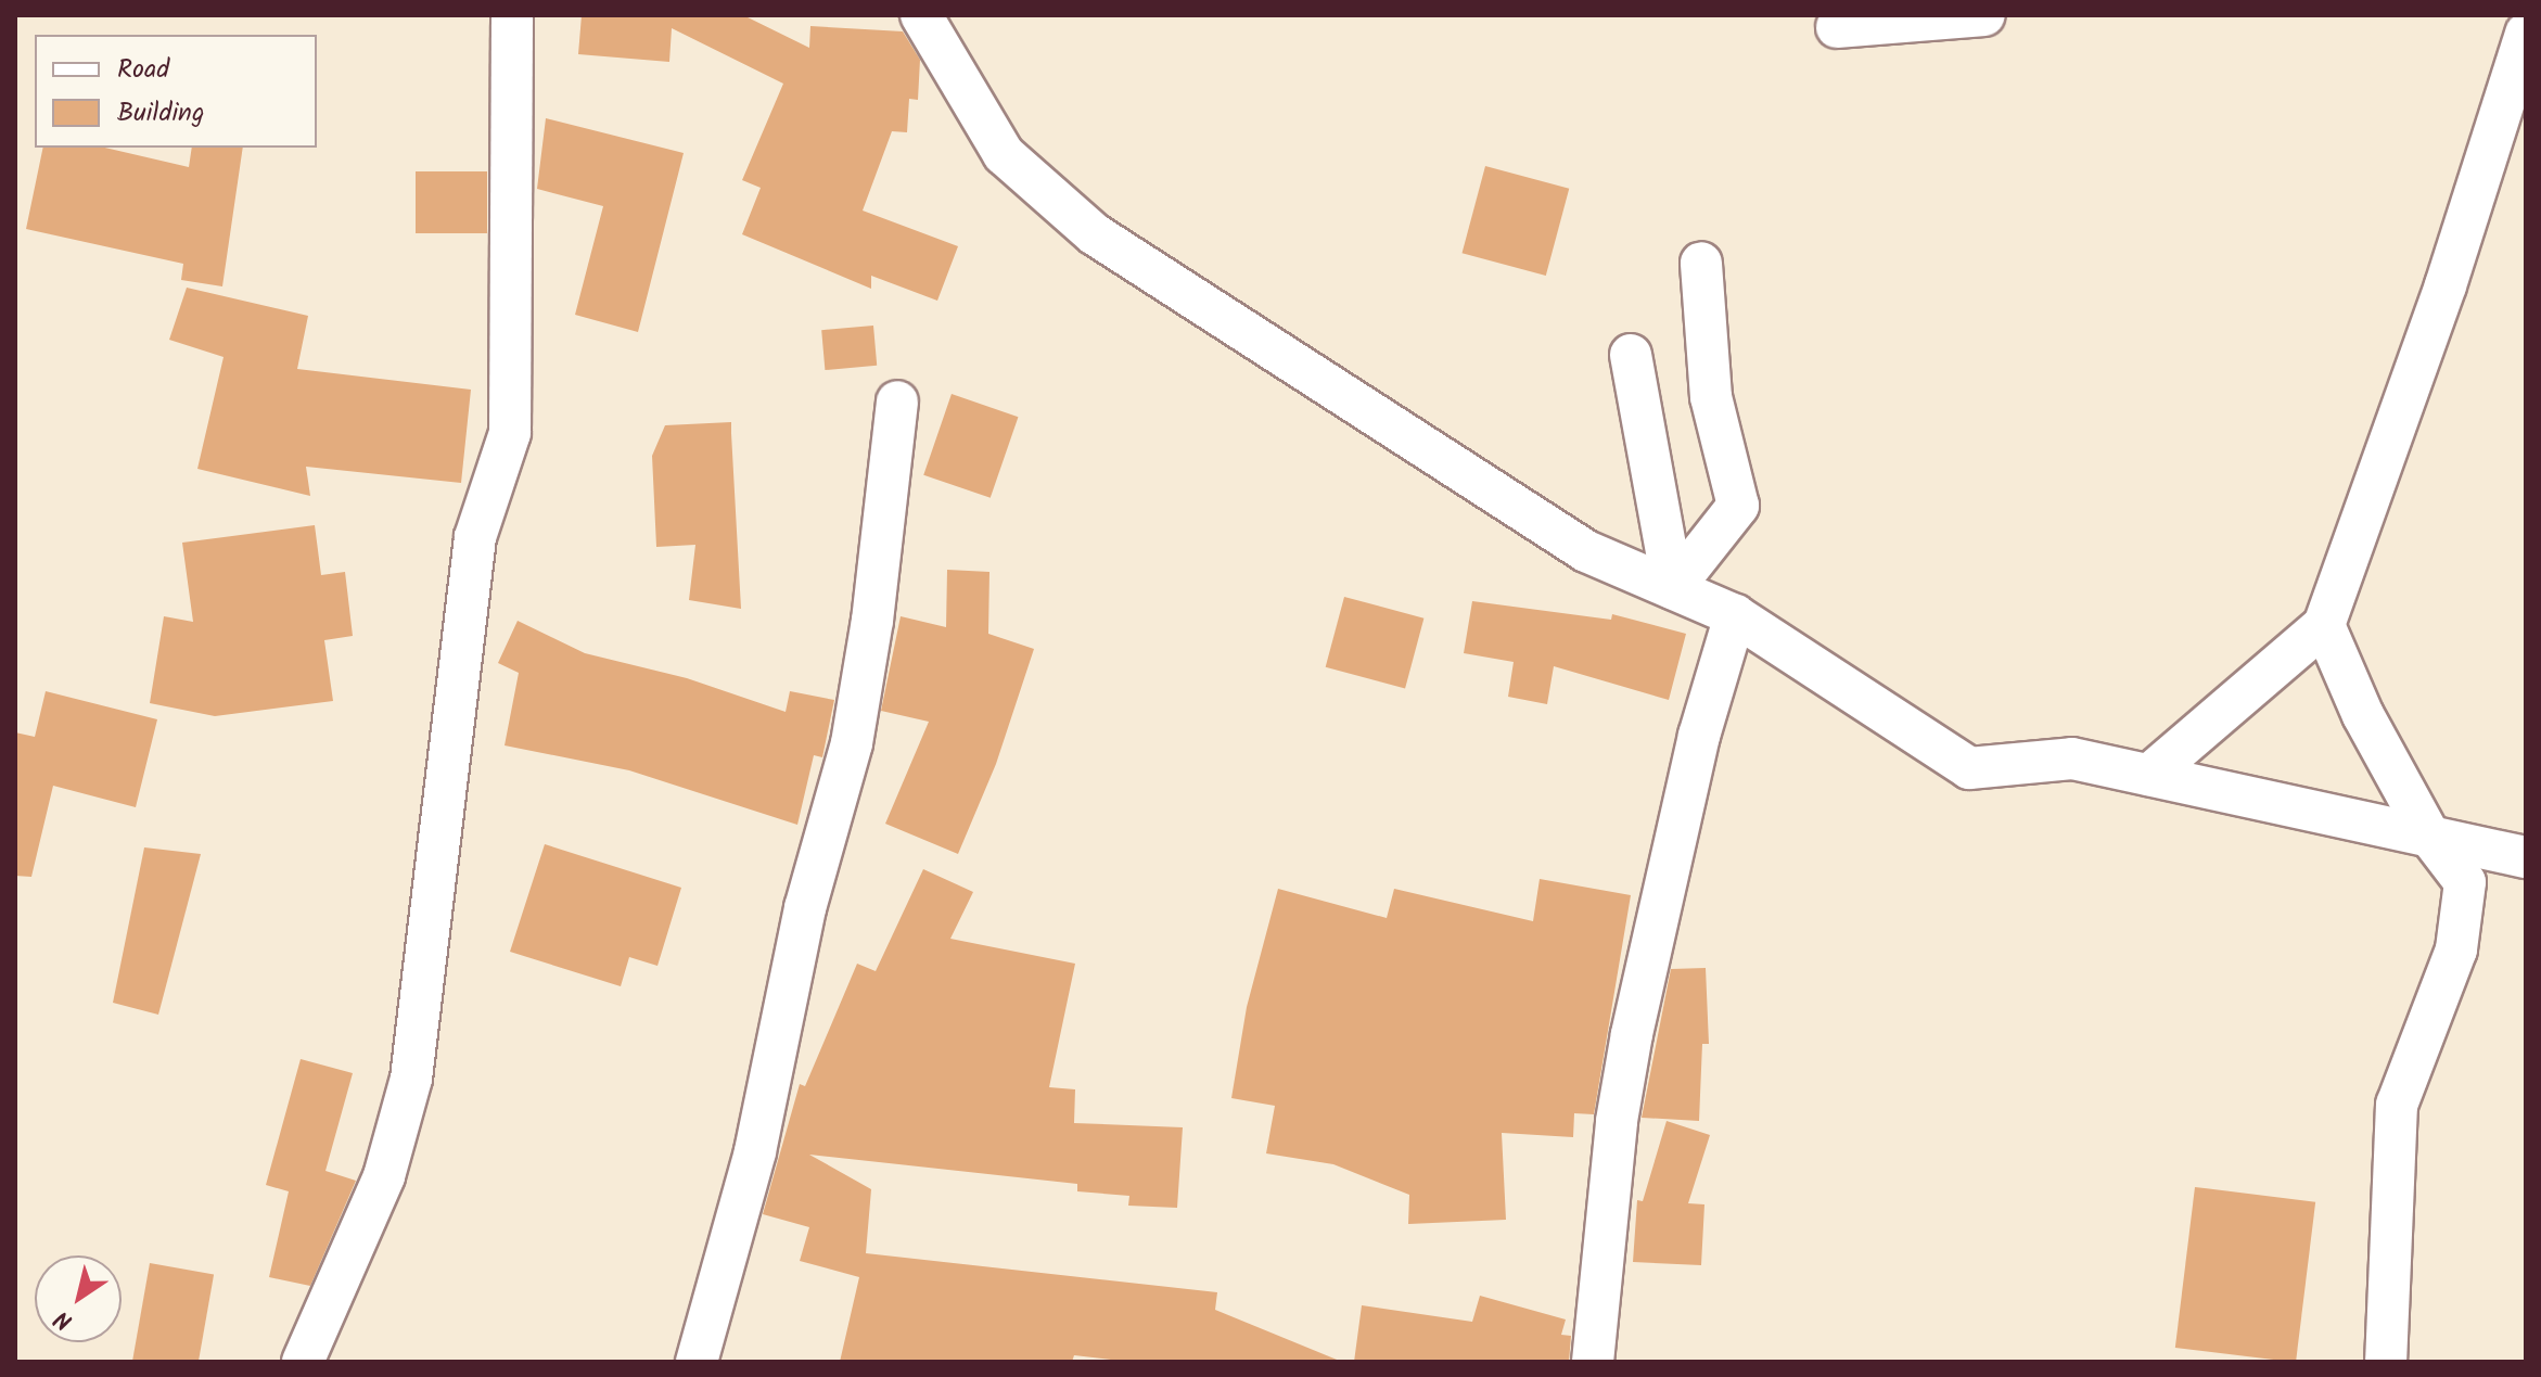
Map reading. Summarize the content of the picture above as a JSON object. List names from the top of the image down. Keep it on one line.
{"legend":["Road","Building"],"north":"bottom left"}
